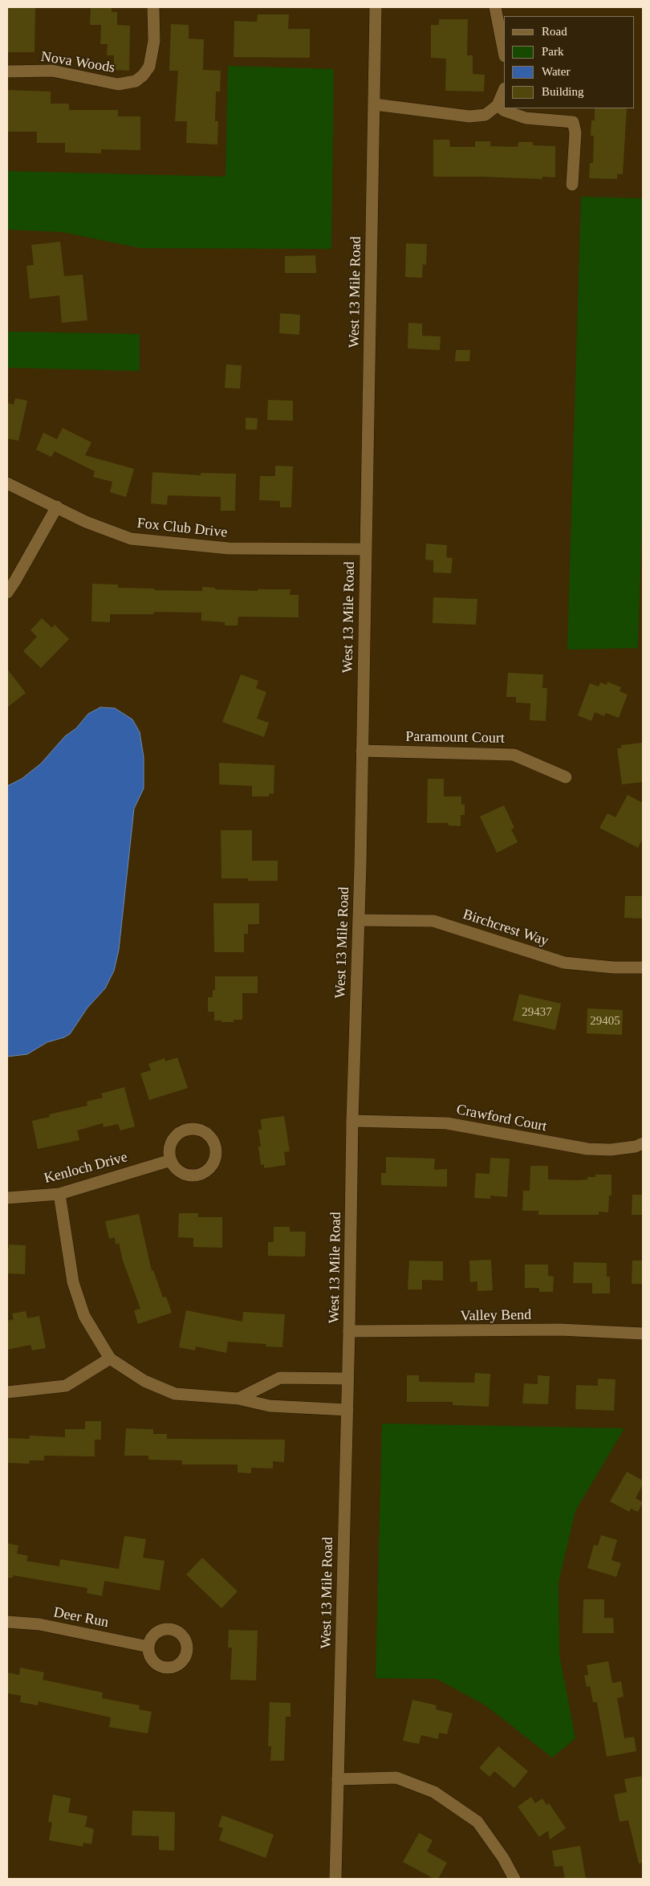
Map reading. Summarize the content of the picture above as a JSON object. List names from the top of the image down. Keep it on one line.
{"streets":{"street":["Nova Woods","West 13 Mile Road","Fox Club Drive","Paramount Court","Birchcrest Way","Crawford Court","Kenloch Drive","Valley Bend","Deer Run"]},"crossings":[["West 13 Mile Road","Fox Club Drive"],["West 13 Mile Road","Paramount Court"],["West 13 Mile Road","Birchcrest Way"],["West 13 Mile Road","Crawford Court"],["West 13 Mile Road","Valley Bend"]],"house_numbers":["29437","29405"],"legend":["Road","Park","Water","Building"]}
